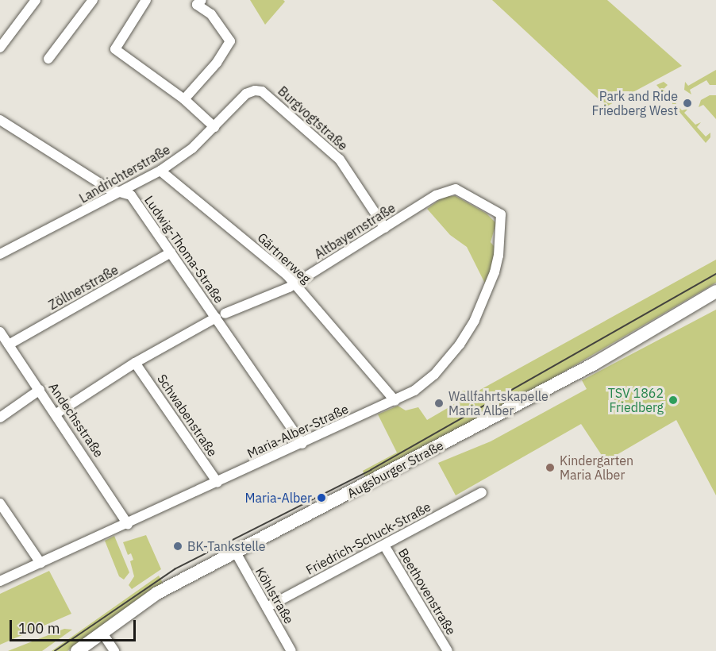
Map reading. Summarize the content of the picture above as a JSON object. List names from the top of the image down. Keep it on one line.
{"streets":{"main road":["Augsburger Straße"],"street":["Burgvogtstraße","Landrichterstraße","Altbayernstraße","Ludwig-Thoma-Straße","Gärtnerweg","Zöllnerstraße","Schwabenstraße","Andechsstraße","Maria-Alber-Straße","Friedrich-Schuck-Straße","Beethovenstraße","Köhlstraße"]},"crossings":[["Burgvogtstraße","Landrichterstraße"],["Burgvogtstraße","Altbayernstraße"],["Landrichterstraße","Ludwig-Thoma-Straße"],["Landrichterstraße","Gärtnerweg"],["Altbayernstraße","Ludwig-Thoma-Straße"],["Altbayernstraße","Gärtnerweg"],["Altbayernstraße","Schwabenstraße"],["Altbayernstraße","Andechsstraße"],["Altbayernstraße","Maria-Alber-Straße"],["Ludwig-Thoma-Straße","Zöllnerstraße"],["Ludwig-Thoma-Straße","Maria-Alber-Straße"],["Gärtnerweg","Maria-Alber-Straße"],["Zöllnerstraße","Andechsstraße"],["Schwabenstraße","Maria-Alber-Straße"],["Andechsstraße","Maria-Alber-Straße"],["Augsburger Straße","Köhlstraße"],["Friedrich-Schuck-Straße","Beethovenstraße"],["Friedrich-Schuck-Straße","Köhlstraße"]],"places":["Park and Ride Friedberg West","TSV 1862 Friedberg","Wallfahrtskapelle Maria Alber","Kindergarten Maria Alber","Maria-Alber","BK-Tankstelle"],"scale_bar":"100 m"}
